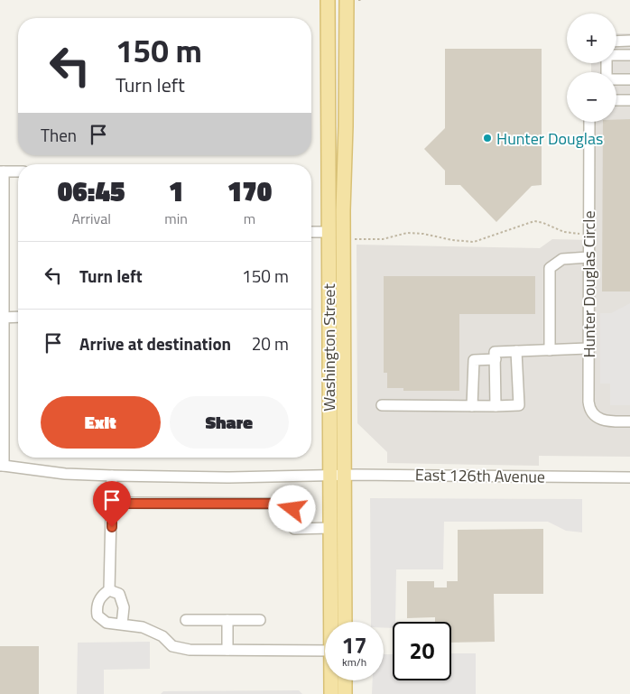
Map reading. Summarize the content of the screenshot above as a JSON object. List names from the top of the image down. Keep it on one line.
{"streets":{"main road":["Washington Street"],"street":["Hunter Douglas Circle","East 126th Avenue"]},"crossings":[["Washington Street","East 126th Avenue"]],"places":["Hunter Douglas"],"page":{"map_buttons":["+","−"],"turn":["150 m","Turn left"],"then":"Then","eta":["06:45","Arrival","1","min","170","m"],"list":[{"name":"Turn left","value":"150 m"},{"name":"Arrive at destination","value":"20 m"}],"buttons":["Exit","Share"],"speed":"17 km/h","limit":"20"}}
